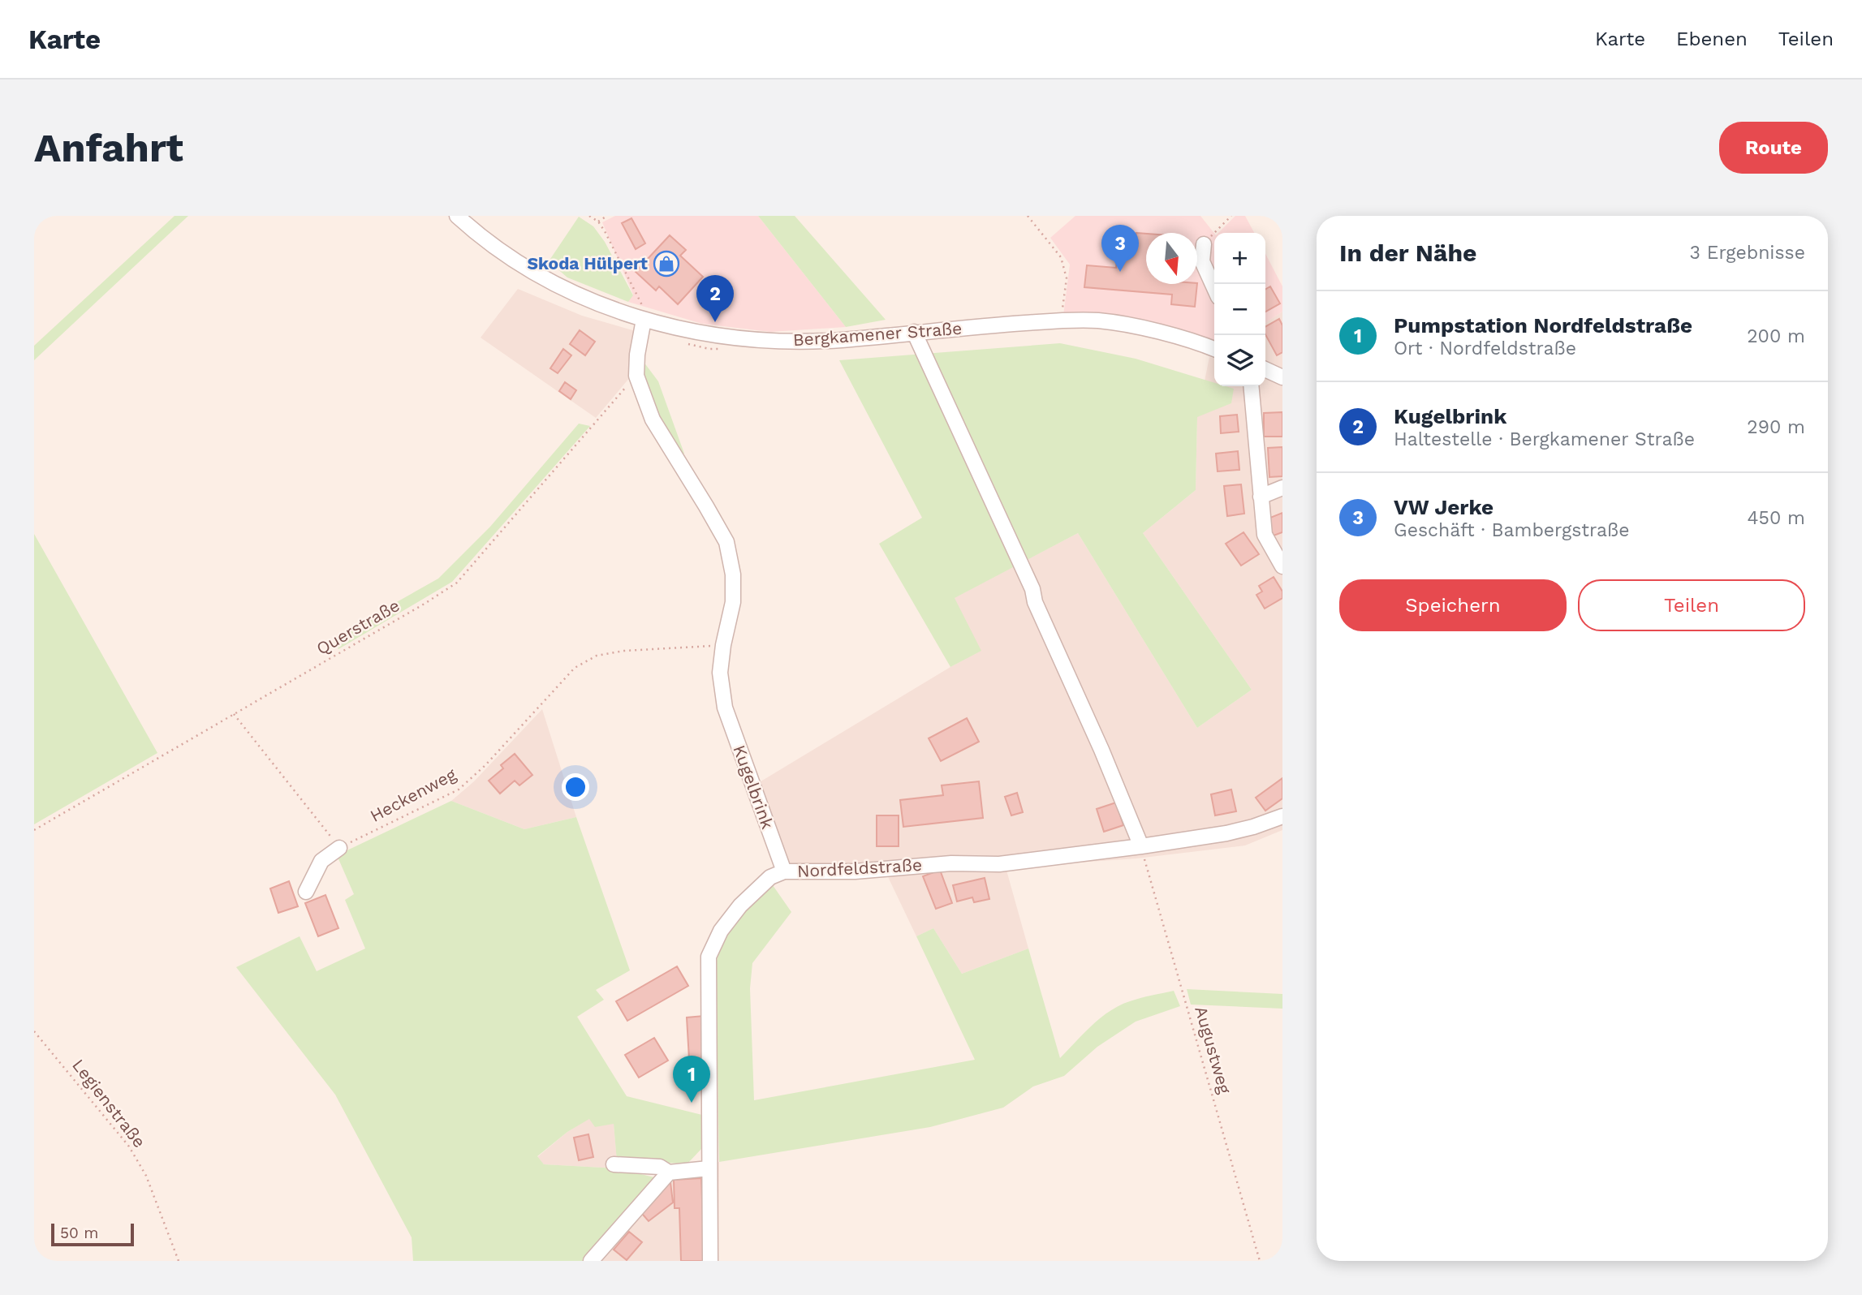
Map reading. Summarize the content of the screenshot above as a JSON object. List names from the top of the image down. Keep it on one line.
{"streets":{"street":["Bergkamener Straße","Kugelbrink","Nordfeldstraße"],"path":["Querstraße","Heckenweg","Augustweg","Legienstraße"]},"crossings":[["Bergkamener Straße","Kugelbrink"],["Querstraße","Kugelbrink"],["Kugelbrink","Heckenweg"],["Kugelbrink","Nordfeldstraße"],["Nordfeldstraße","Augustweg"]],"places":{"shop":["Skoda Hülpert"]},"scale_bar":"50 m","north":"bottom","page":{"header":"Karte","nav":["Karte","Ebenen","Teilen"],"buttons":["Route",["Speichern","Teilen"]],"title":"Anfahrt","heading":["In der Nähe","3 Ergebnisse"],"pins":["3","2","1"],"map_buttons":["+","−"],"list":[{"mark":"1","name":"Pumpstation Nordfeldstraße","note":"Ort · Nordfeldstraße","value":"200 m"},{"mark":"2","name":"Kugelbrink","note":"Haltestelle · Bergkamener Straße","value":"290 m"},{"mark":"3","name":"VW Jerke","note":"Geschäft · Bambergstraße","value":"450 m"}],"scale":"50 m"}}
